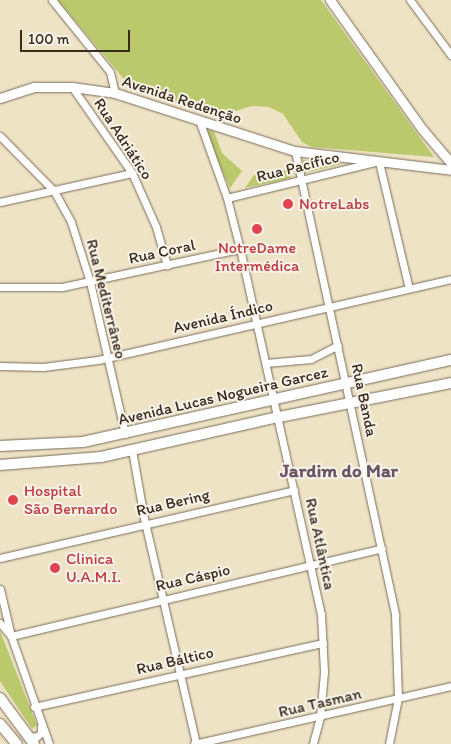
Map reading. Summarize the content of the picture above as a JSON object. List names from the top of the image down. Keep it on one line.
{"streets":{"main road":["Avenida Lucas Nogueira Garcez"],"street":["Avenida Redenção","Rua Adriático","Rua Pacífico","Rua Coral","Rua Mediterrâneo","Avenida Índico","Rua Banda","Rua Bering","Rua Atlântica","Rua Cáspio","Rua Báltico","Rua Tasman"]},"crossings":[["Avenida Redenção","Rua Adriático"],["Avenida Redenção","Rua Pacífico"],["Avenida Redenção","Rua Banda"],["Avenida Redenção","Rua Atlântica"],["Rua Adriático","Rua Coral"],["Rua Pacífico","Rua Banda"],["Rua Pacífico","Rua Atlântica"],["Rua Coral","Rua Mediterrâneo"],["Rua Coral","Rua Atlântica"],["Rua Mediterrâneo","Avenida Índico"],["Rua Mediterrâneo","Avenida Lucas Nogueira Garcez"],["Avenida Índico","Rua Banda"],["Avenida Índico","Rua Atlântica"],["Avenida Lucas Nogueira Garcez","Rua Banda"],["Avenida Lucas Nogueira Garcez","Rua Atlântica"],["Rua Banda","Rua Cáspio"],["Rua Banda","Rua Tasman"],["Rua Bering","Rua Atlântica"],["Rua Atlântica","Rua Cáspio"],["Rua Atlântica","Rua Báltico"],["Rua Atlântica","Rua Tasman"]],"districts":["Jardim do Mar"],"places":["NotreLabs","NotreDame Intermédica","Hospital São Bernardo","Clinica U.A.M.I."],"scale_bar":"100 m"}
